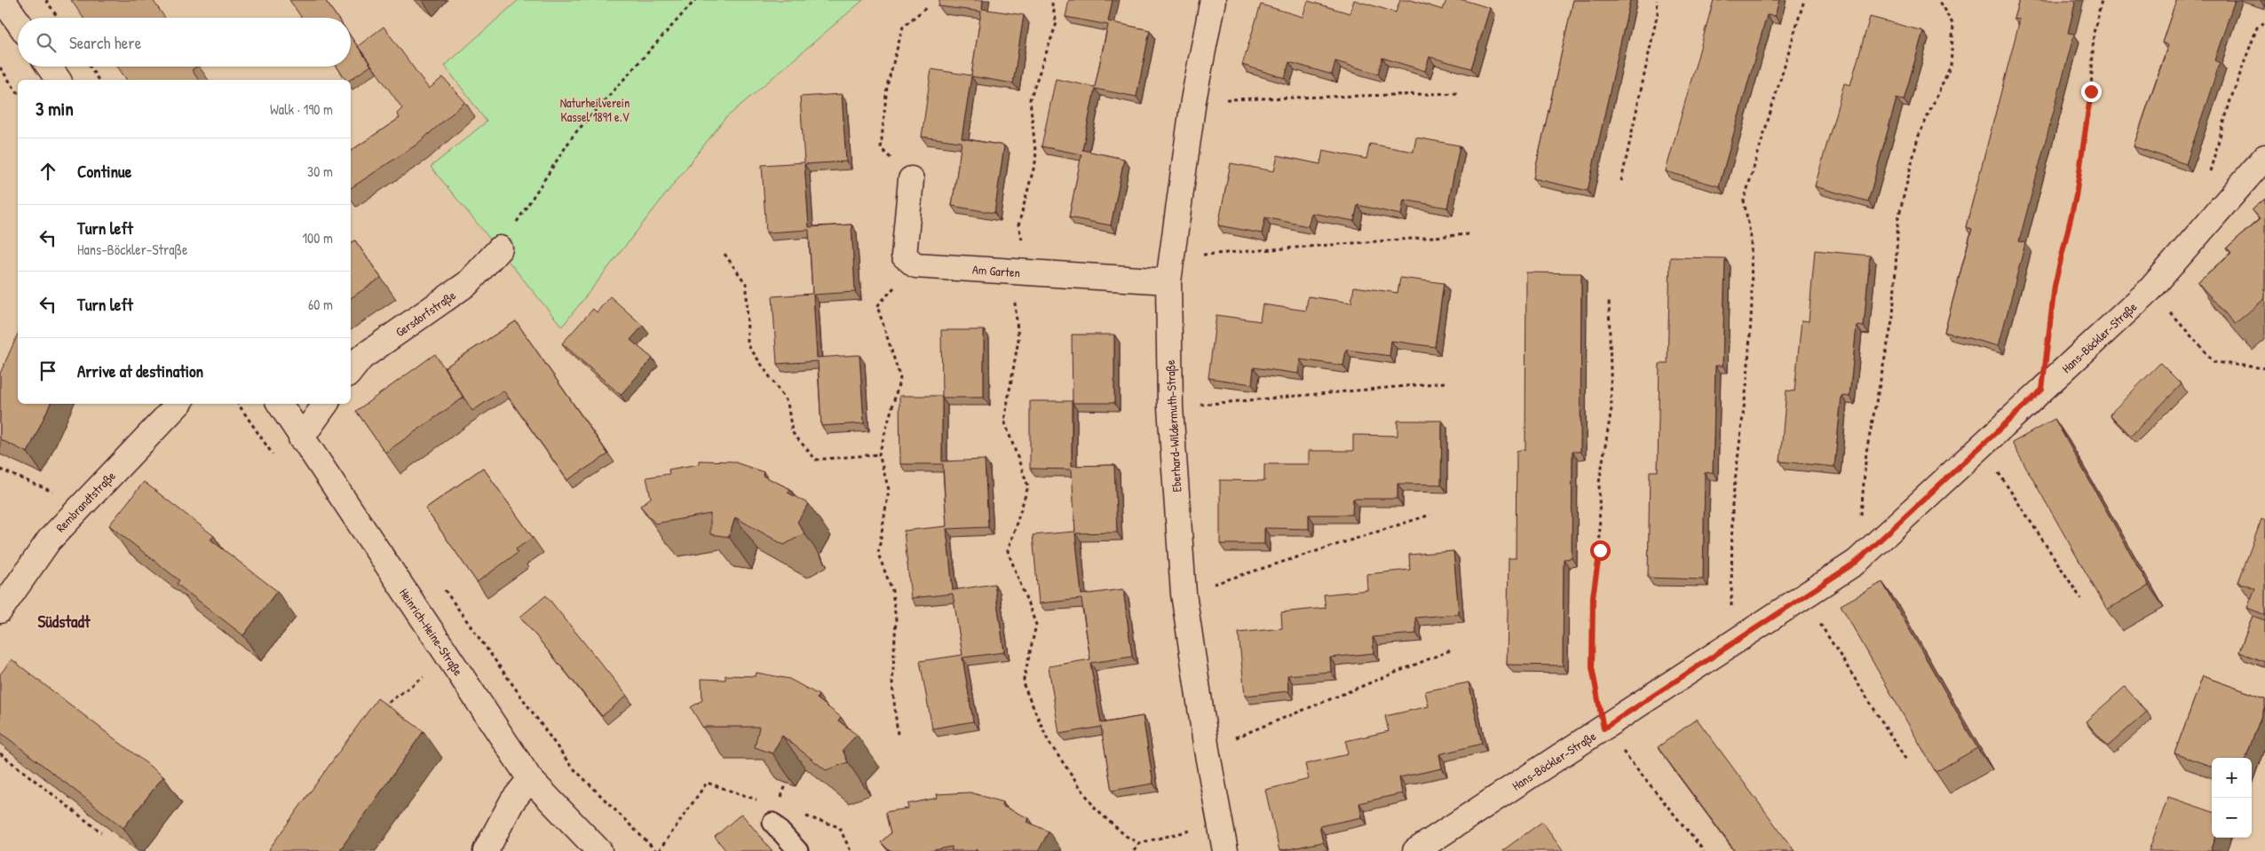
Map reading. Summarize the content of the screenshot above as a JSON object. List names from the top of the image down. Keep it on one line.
{"streets":{"street":["Am Garten","Gersdorfstraße","Hans-Böckler-Straße","Eberhard-Wildermuth-Straße","Rembrandtstraße","Heinrich-Heine-Straße"]},"crossings":[["Am Garten","Eberhard-Wildermuth-Straße"]],"districts":["Südstadt"],"parks":["Naturheilverein Kassel 1891 e.V"],"page":{"search":"Search here","heading":["3 min","Walk · 190 m"],"list":[["Continue","30 m"],["Turn left","Hans-Böckler-Straße","100 m"],["Turn left","60 m"],"Arrive at destination"],"map_buttons":["+","−"]}}
